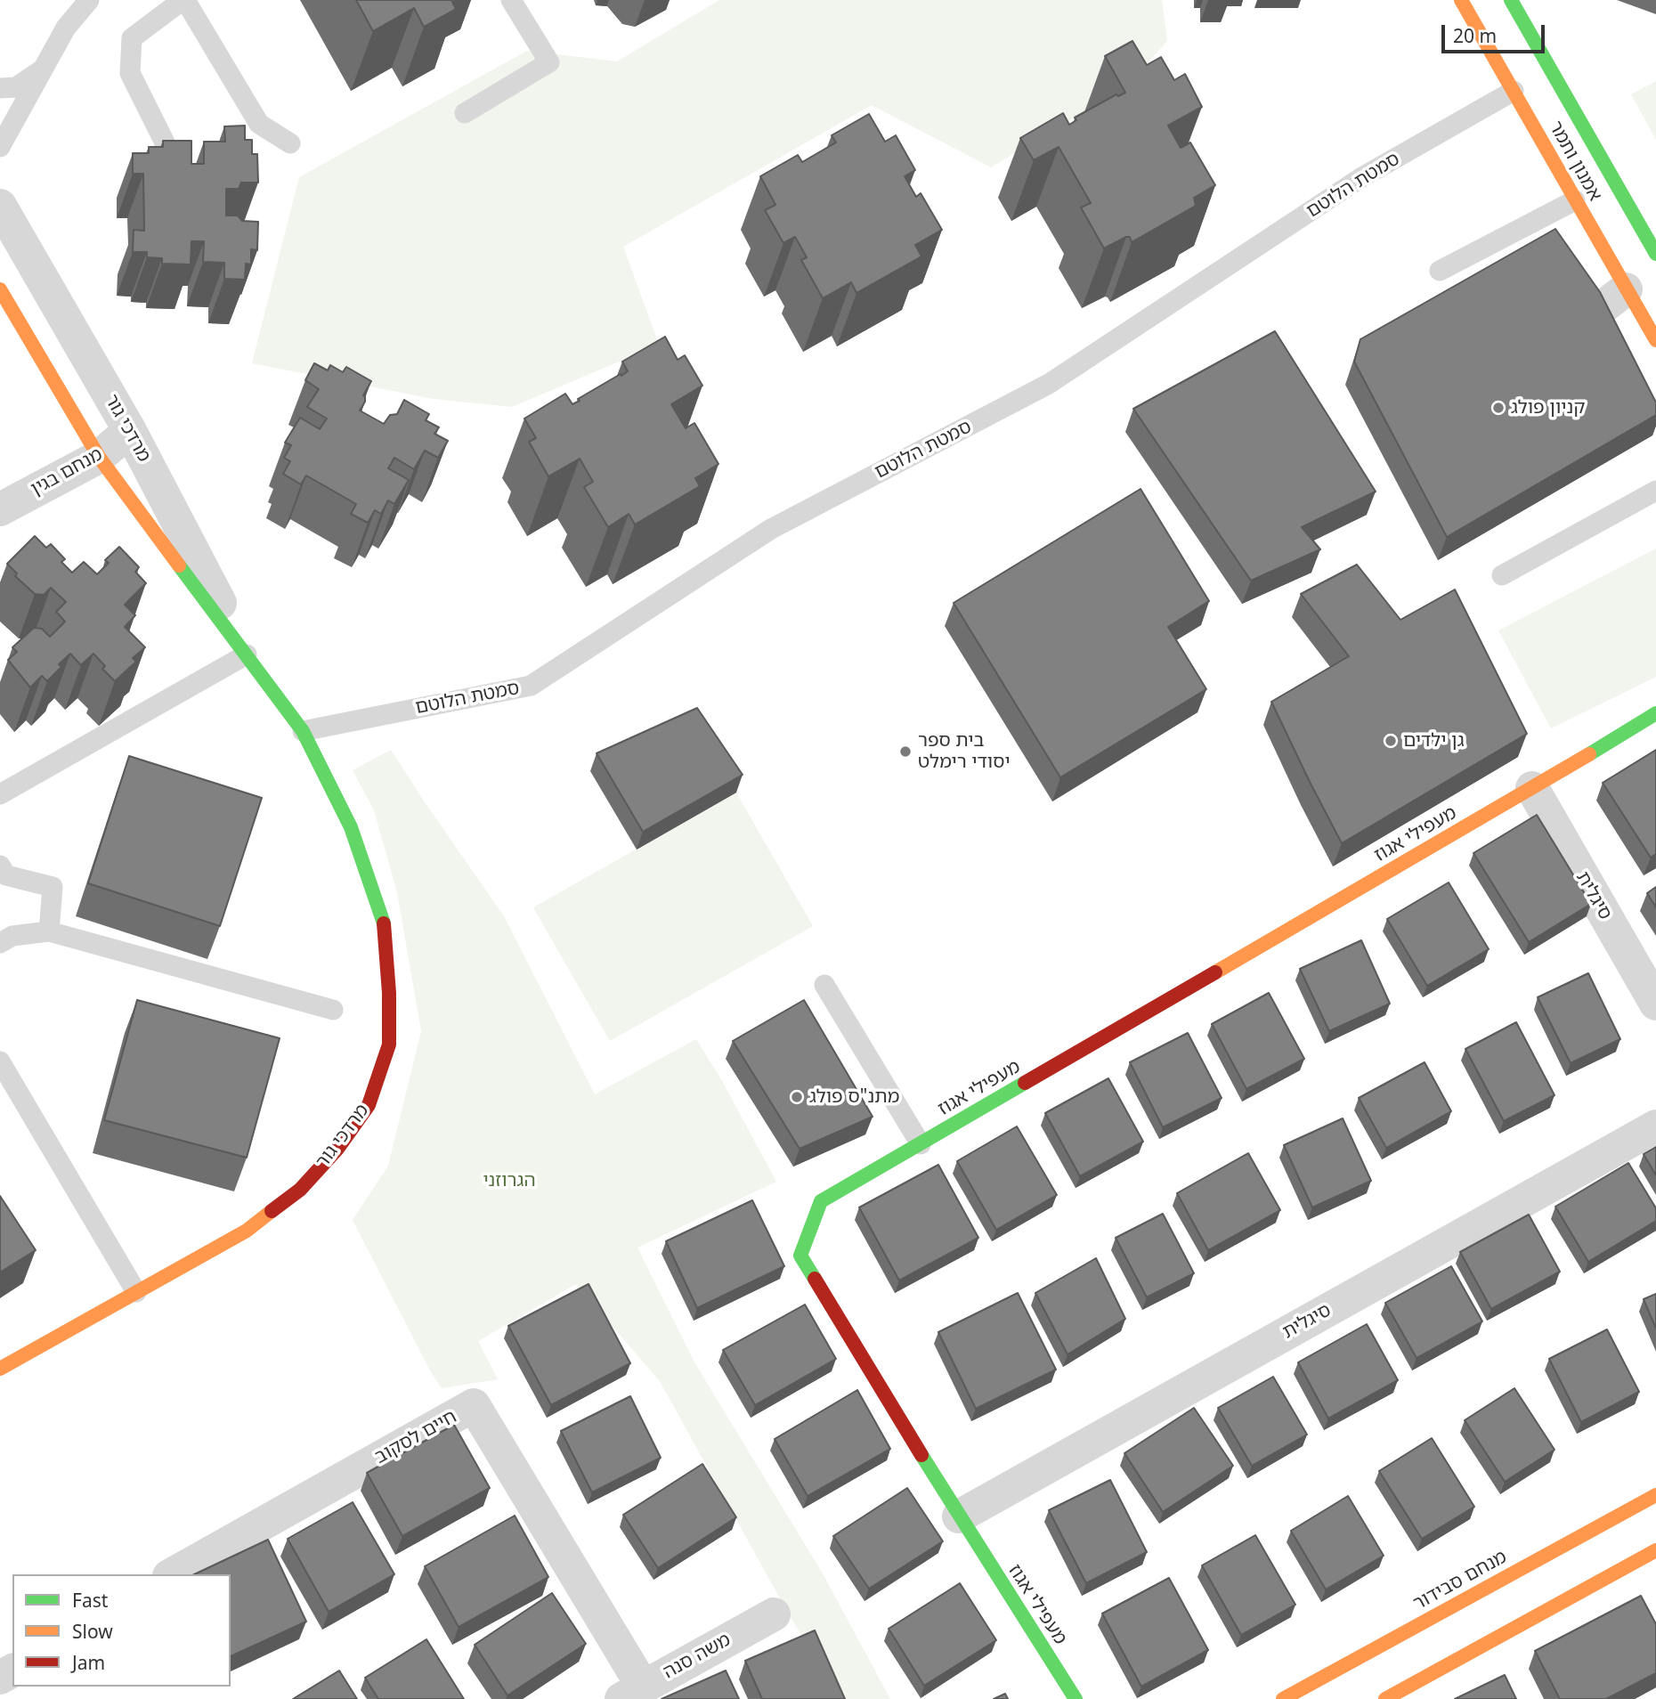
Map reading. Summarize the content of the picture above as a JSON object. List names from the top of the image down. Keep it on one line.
{"streets":{"street":["אמנון ותמר","מרדכי גור","מנחם בגין","מעפילי אגוז","סיגלית","חיים לסקוב","מנחם סבידור","משה סנה"],"lane":["סמטת הלוטם"]},"crossings":[["אמנון ותמר","סמטת הלוטם"],["סמטת הלוטם","מרדכי גור"],["מרדכי גור","מנחם בגין"],["מעפילי אגוז","סיגלית"],["חיים לסקוב","משה סנה"]],"parks":["הגרוזני"],"places":["קניון פולג","גן ילדים","בית ספר יסודי רימלט","מתנ\"ס פולג"],"legend":["Fast","Slow","Jam"],"scale_bar":"20 m"}
